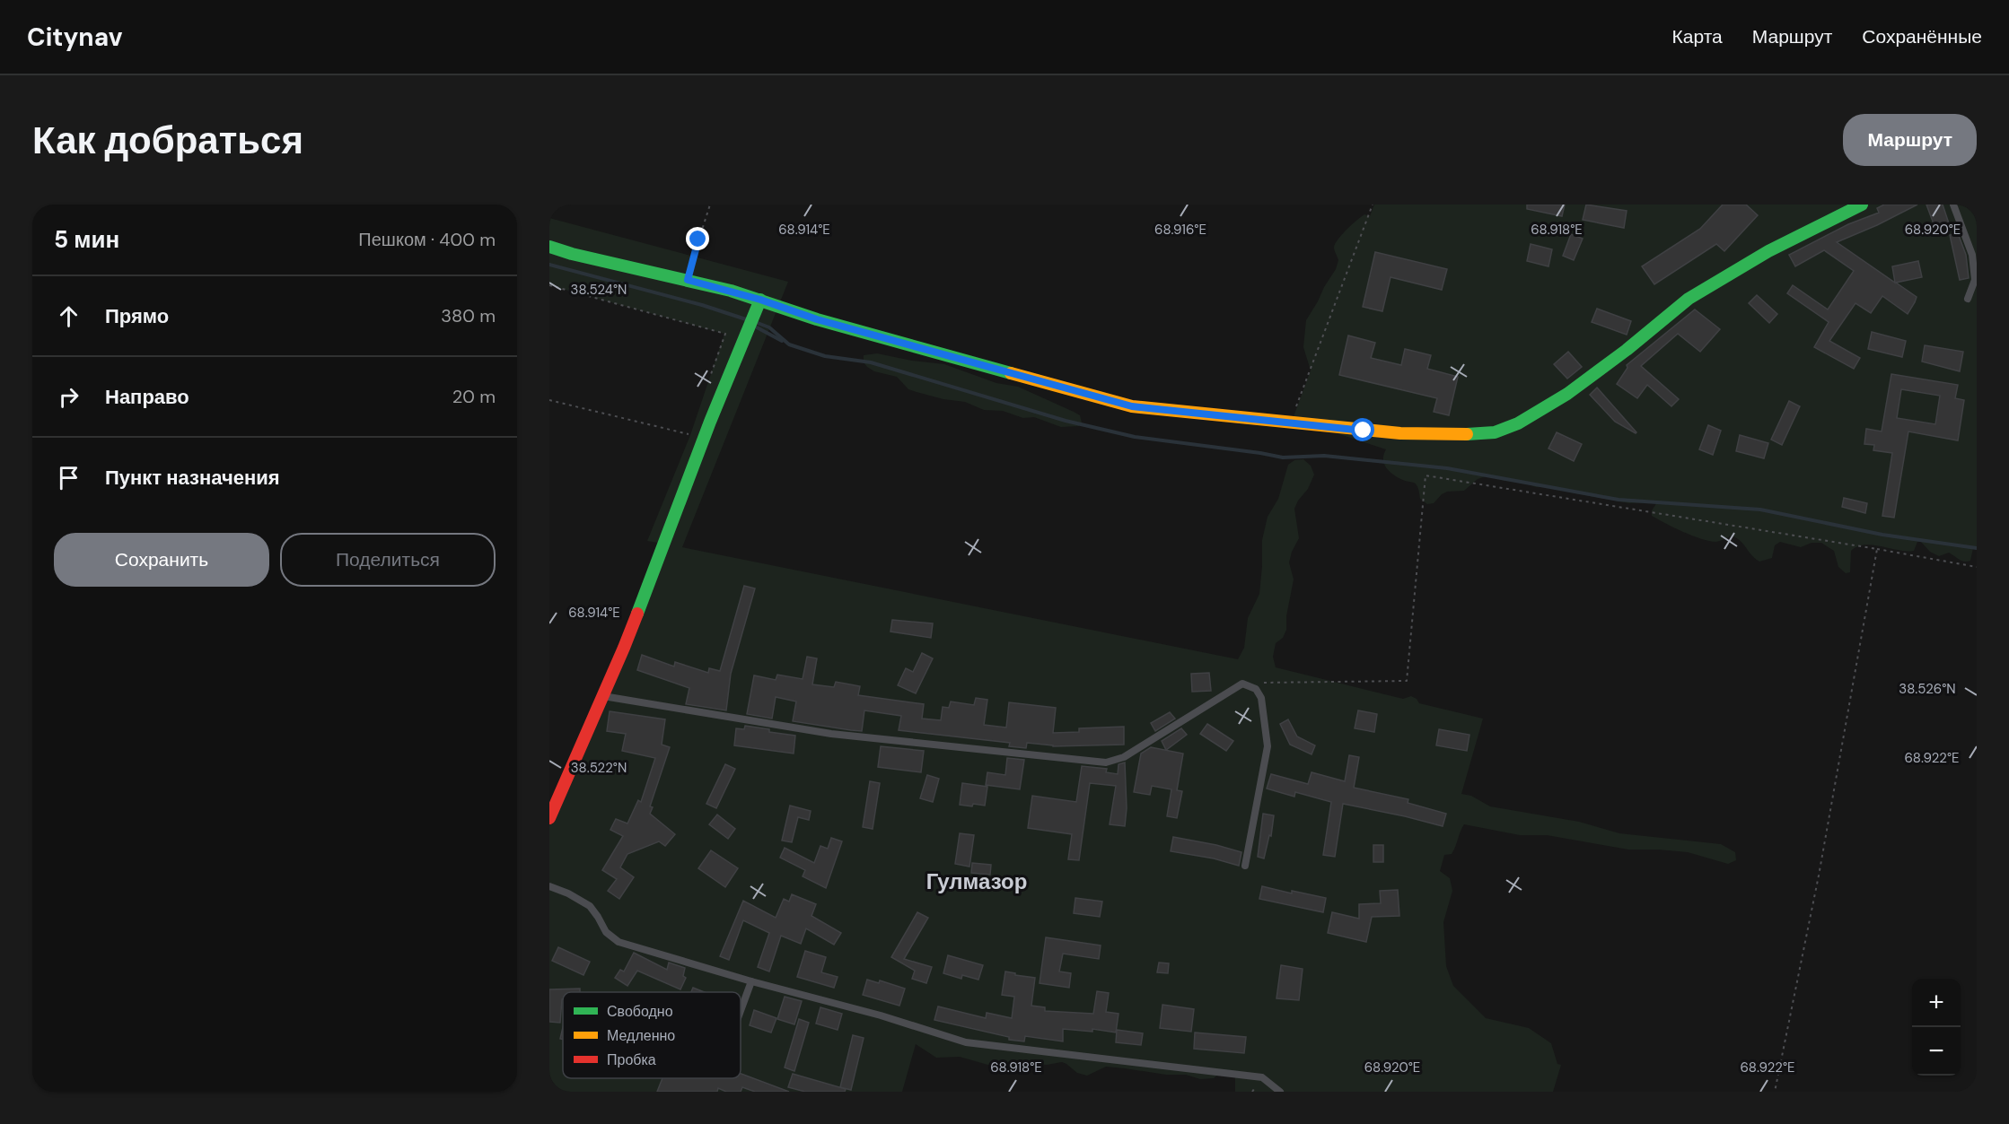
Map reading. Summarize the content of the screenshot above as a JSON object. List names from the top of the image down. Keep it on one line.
{"districts":["Гулмазор"],"legend":["Свободно","Медленно","Пробка"],"page":{"header":"Citynav","nav":["Карта","Маршрут","Сохранённые"],"buttons":["Маршрут",["Сохранить","Поделиться"]],"title":"Как добраться","heading":["5 мин","Пешком · 400 m"],"list":[["Прямо","380 m"],["Направо","20 m"],"Пункт назначения"],"map_buttons":["+","−"]},"coordinates":["68.920°E","68.914°E","68.916°E","68.918°E","38.524°N","38.526°N","68.922°E","38.522°N"]}
